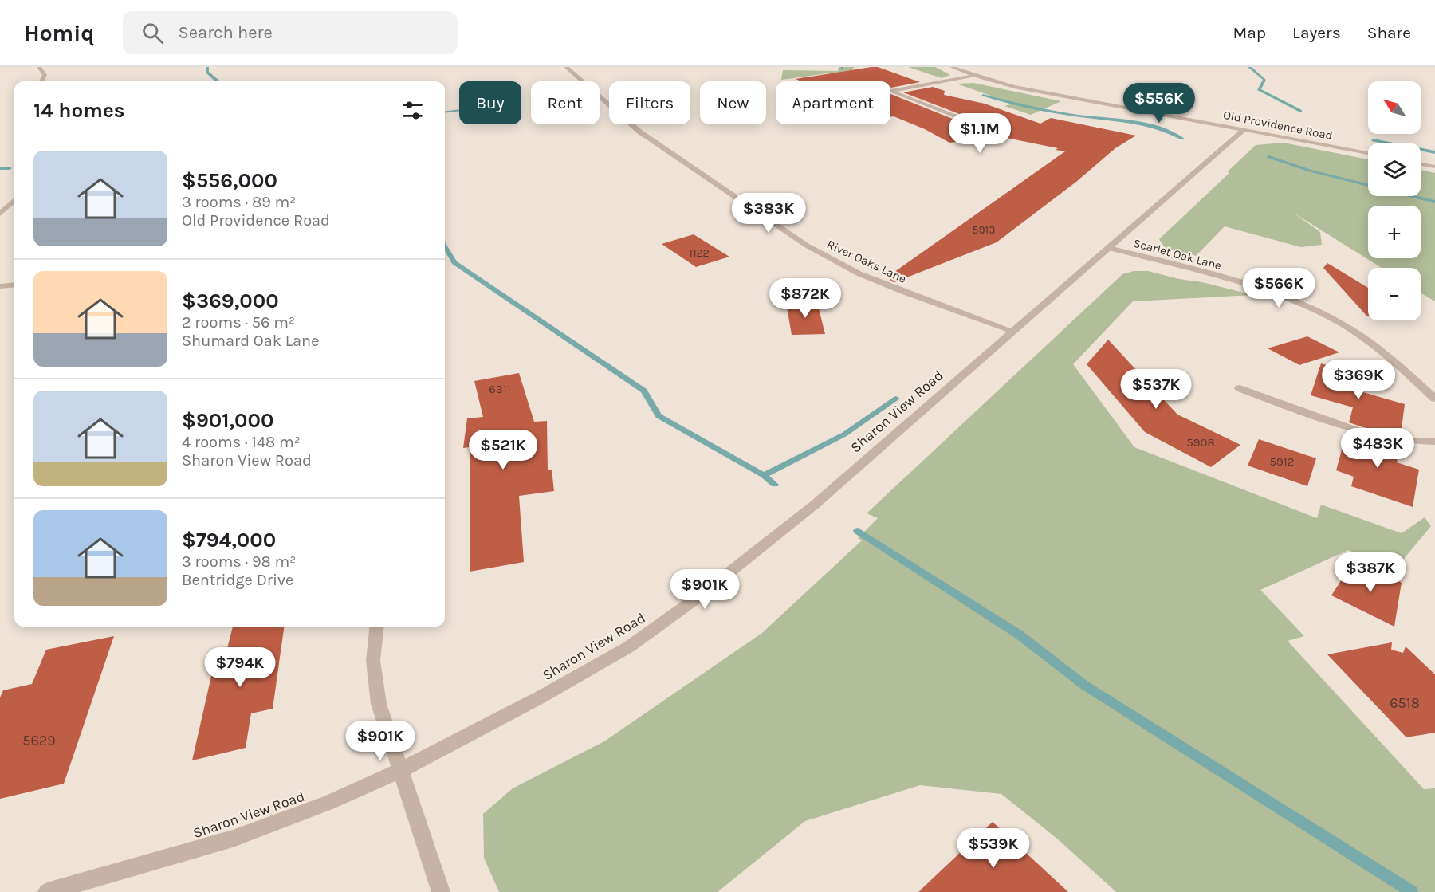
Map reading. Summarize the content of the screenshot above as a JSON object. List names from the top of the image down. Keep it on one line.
{"streets":{"street":["Old Providence Road","Scarlet Oak Lane","River Oaks Lane","Sharon View Road"]},"crossings":[["Old Providence Road","Sharon View Road"],["Scarlet Oak Lane","Sharon View Road"],["River Oaks Lane","Sharon View Road"]],"house_numbers":["5913","1122","6311","5908","5912","6518","5629"],"north":"top left","page":{"header":"Homiq","search":"Search here","nav":["Map","Layers","Share"],"map_buttons":["+","−"],"chip":["Buy","Rent","Filters","New","Apartment"],"heading":"14 homes","price":["$556K","$1.1M","$383K","$566K","$872K","$369K","$537K","$483K","$521K","$387K","$901K","$794K","$901K","$539K"],"list":[{"name":"$556,000","note":"3 rooms · 89 m² · Old Providence Road"},{"name":"$369,000","note":"2 rooms · 56 m² · Shumard Oak Lane"},{"name":"$901,000","note":"4 rooms · 148 m² · Sharon View Road"},{"name":"$794,000","note":"3 rooms · 98 m² · Bentridge Drive"}]}}
